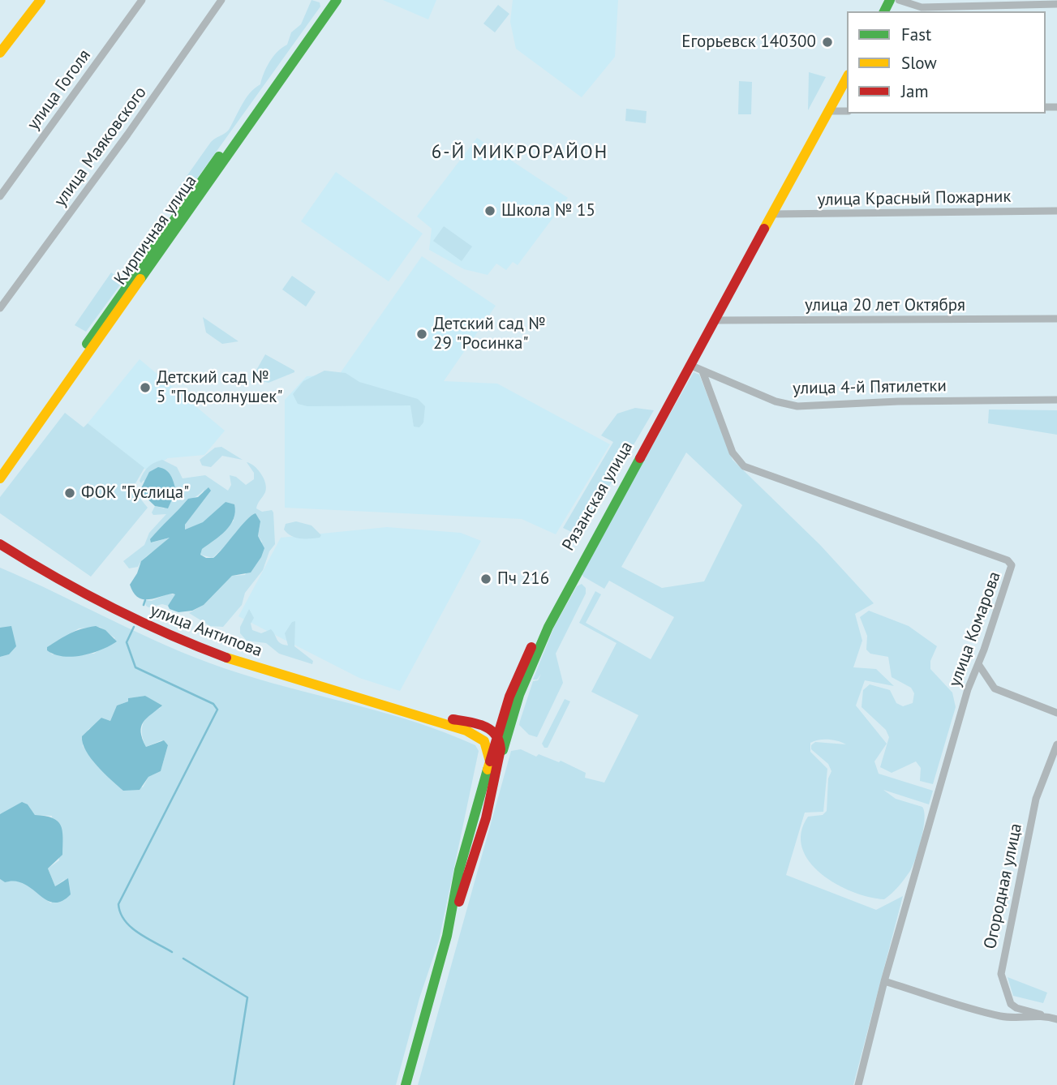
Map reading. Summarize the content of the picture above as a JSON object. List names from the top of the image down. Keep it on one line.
{"streets":{"main road":["Кирпичная улица","Рязанская улица","улица Антипова"],"street":["улица Гоголя","улица Маяковского","улица Красный Пожарник","улица 20 лет Октября","улица 4-й Пятилетки","улица Комарова","Огородная улица"]},"crossings":[["улица Красный Пожарник","Рязанская улица"],["улица 20 лет Октября","Рязанская улица"],["улица 4-й Пятилетки","Рязанская улица"],["улица 4-й Пятилетки","улица Комарова"],["Рязанская улица","улица Антипова"]],"districts":["6-Й МИКРОРАЙОН"],"places":["Егорьевск 140300","Школа № 15","Детский сад № 29 \"Росинка\"","Детский сад № 5 \"Подсолнушек\"","ФОК \"Гуслица\"","Пч 216"],"legend":["Fast","Slow","Jam"]}
